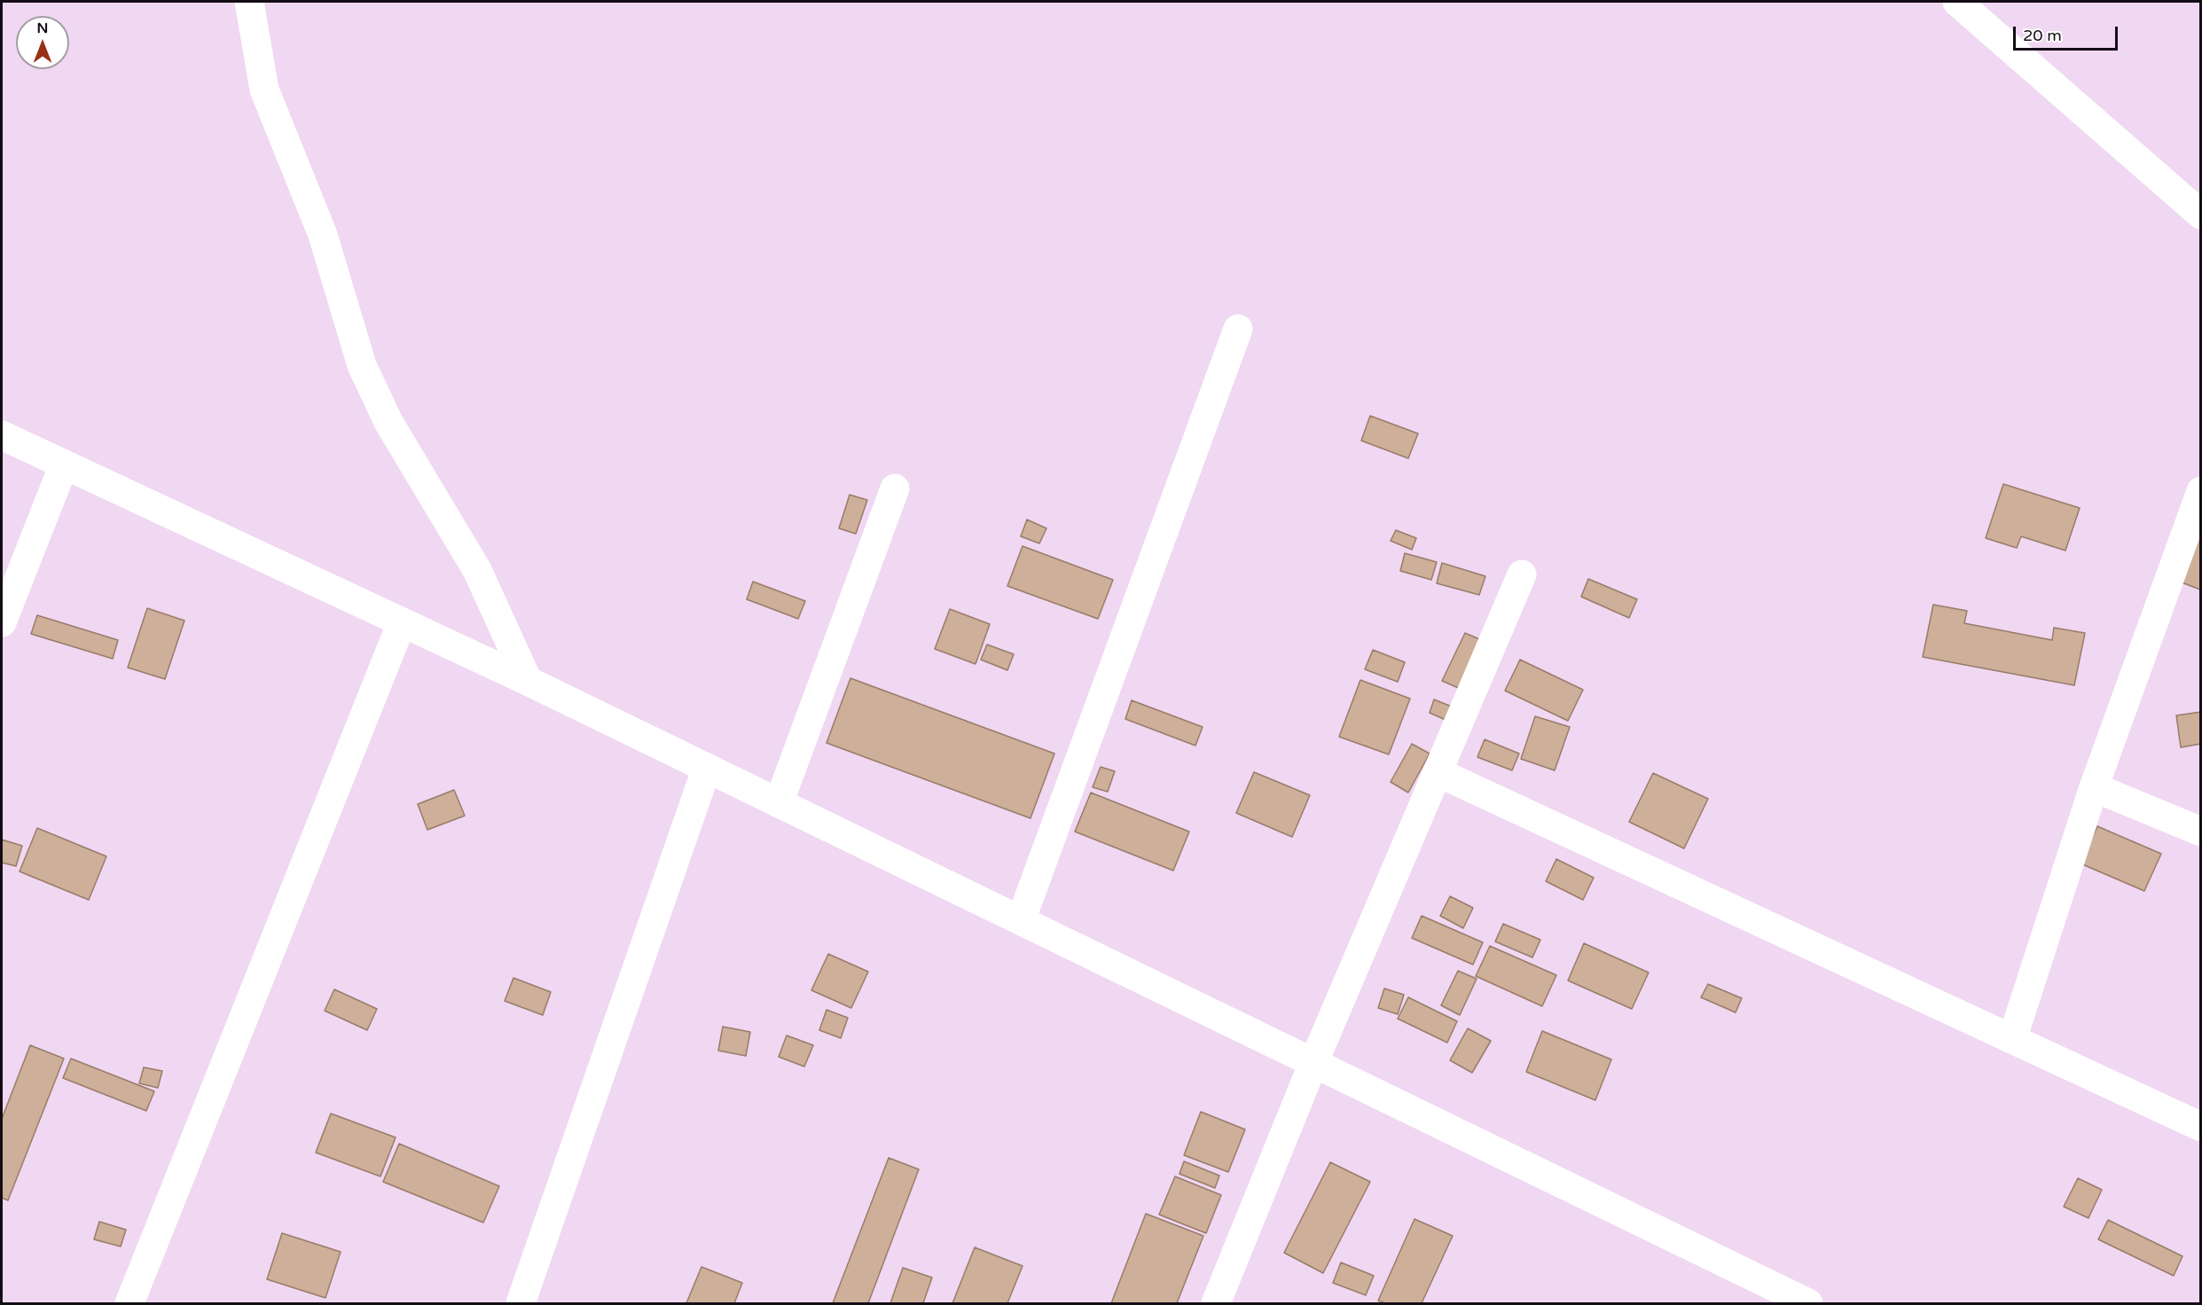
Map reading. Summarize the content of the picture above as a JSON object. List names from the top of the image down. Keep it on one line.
{"scale_bar":"20 m","north":"top"}
